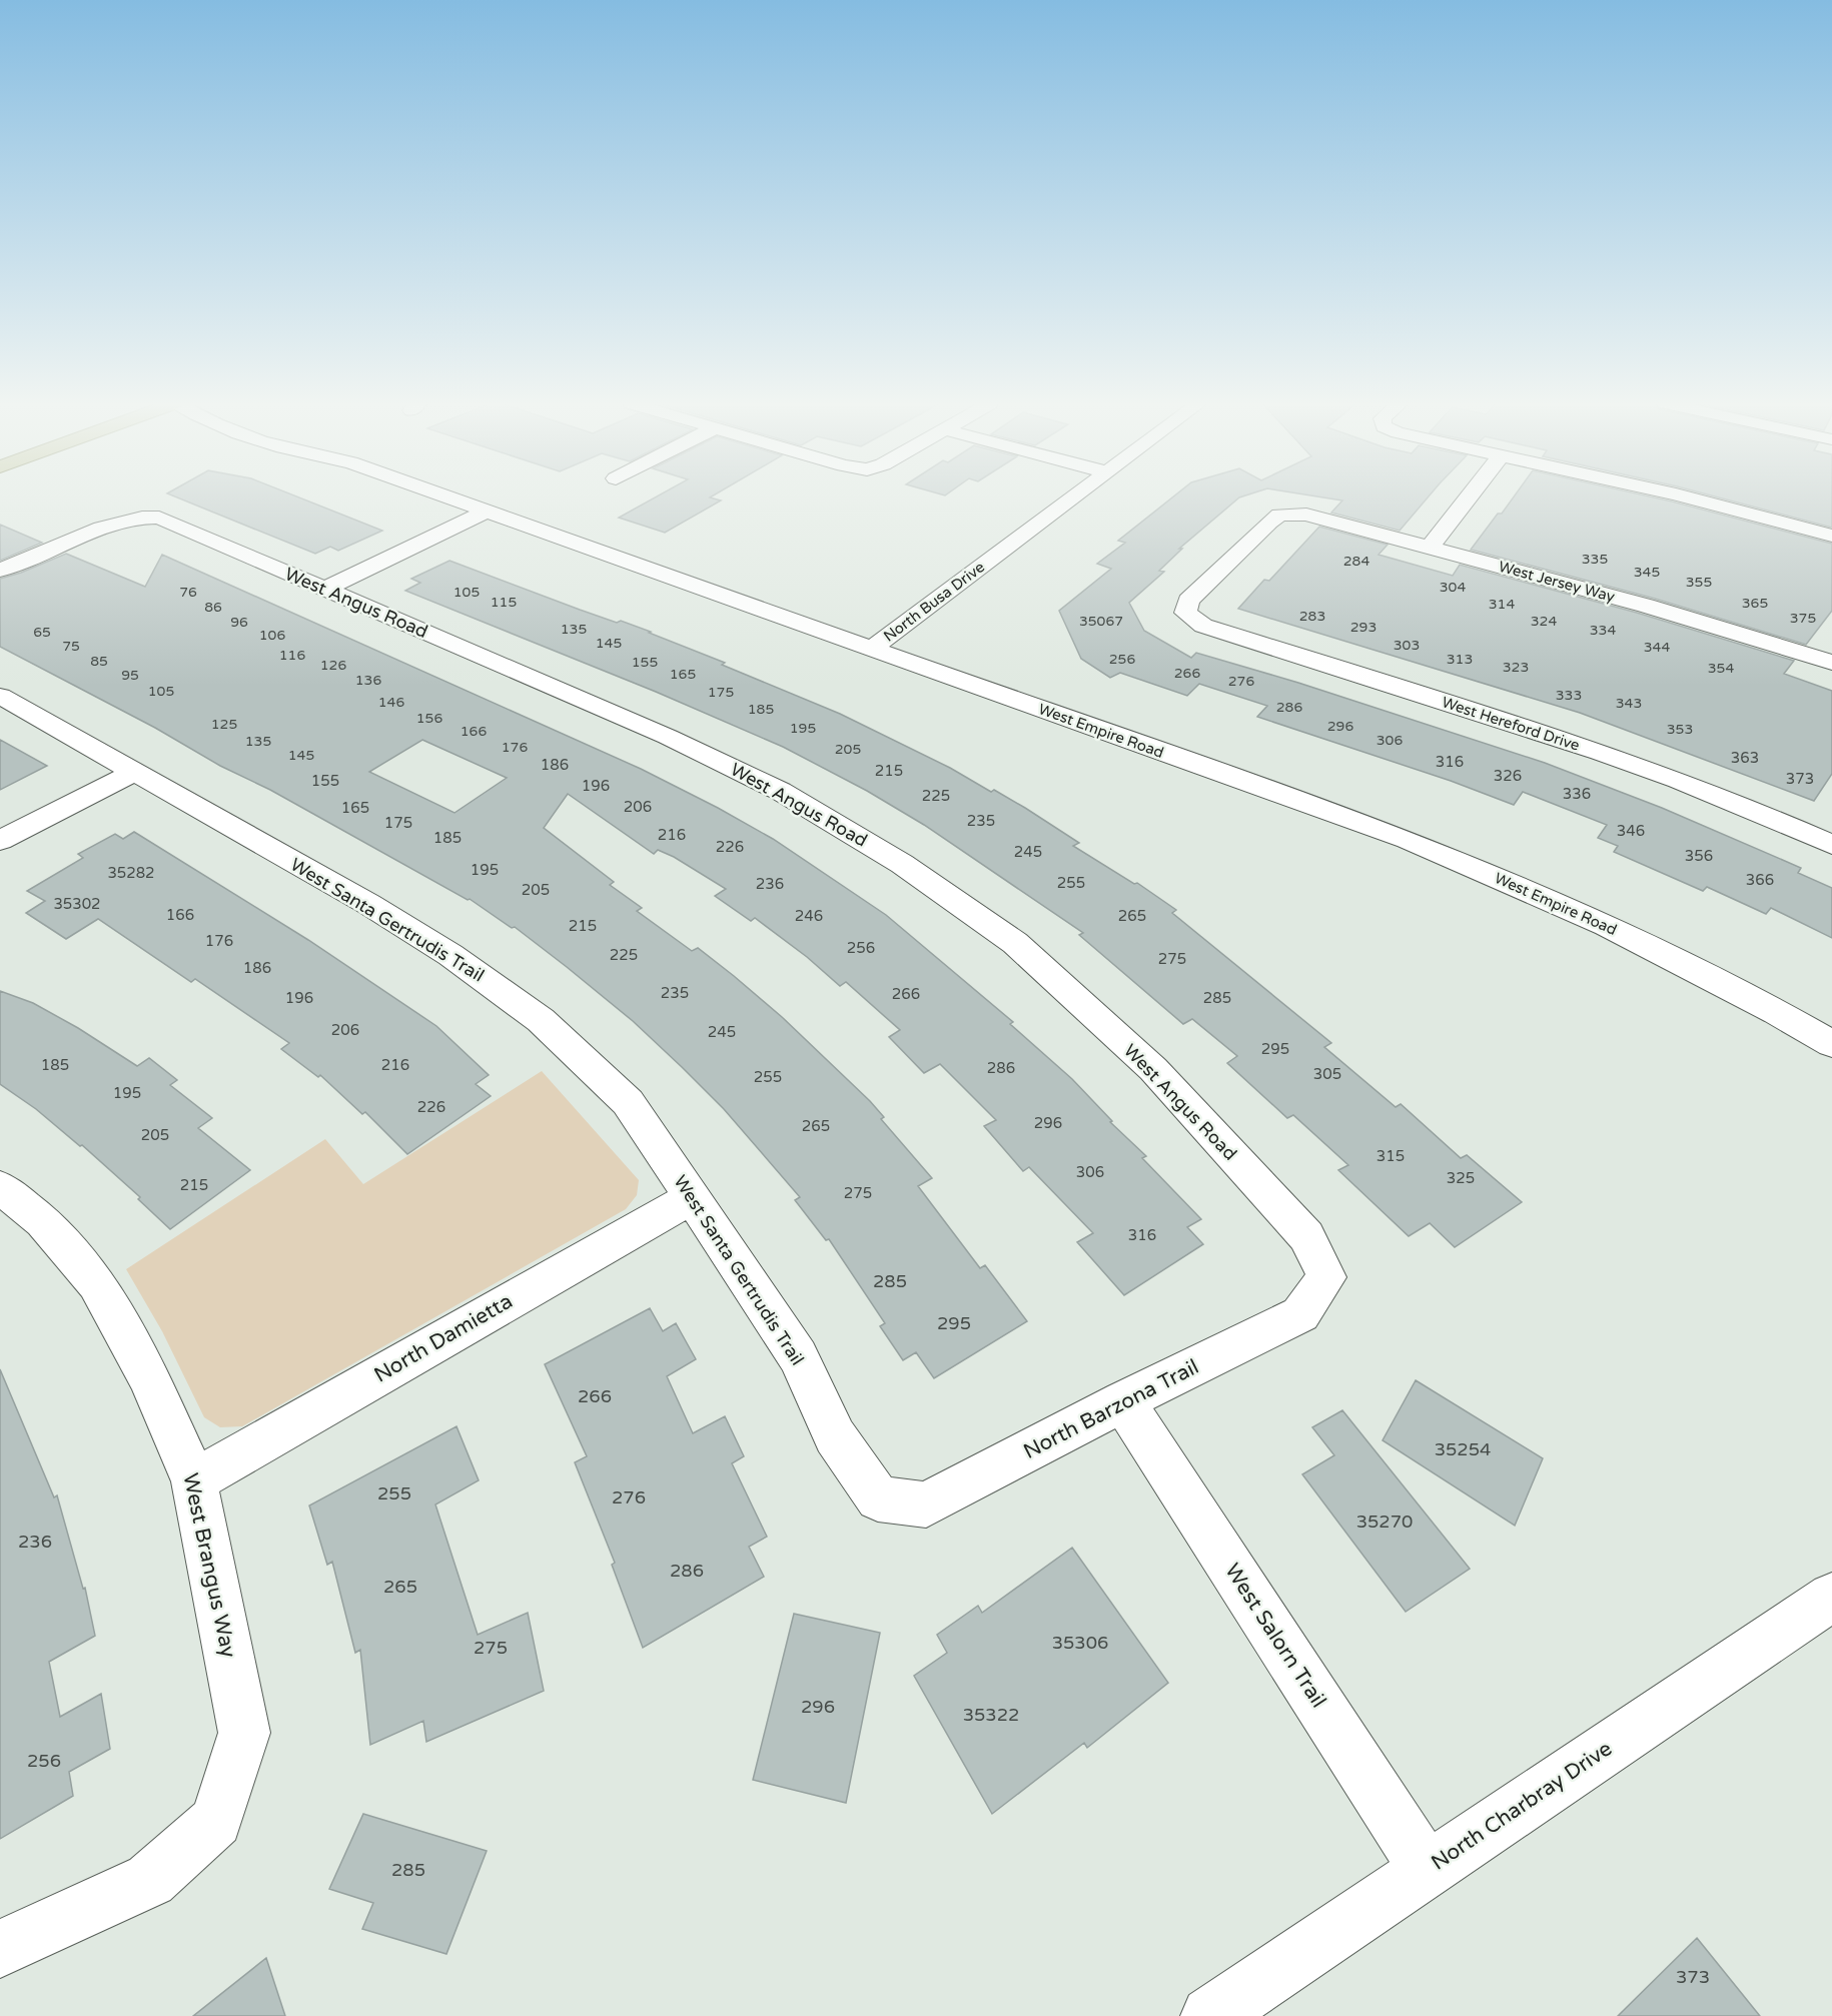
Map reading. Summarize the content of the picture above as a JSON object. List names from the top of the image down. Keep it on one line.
{"streets":{"street":["West Jersey Way","North Busa Drive","West Angus Road","West Hereford Drive","West Empire Road","West Santa Gertrudis Trail","North Damietta","North Barzona Trail","West Brangus Way","West Salorn Trail","North Charbray Drive"]},"crossings":[["West Jersey Way","West Hereford Drive"],["North Busa Drive","West Empire Road"],["West Angus Road","North Barzona Trail"],["West Santa Gertrudis Trail","North Damietta"],["West Santa Gertrudis Trail","North Barzona Trail"],["North Damietta","West Brangus Way"],["North Barzona Trail","West Salorn Trail"],["West Salorn Trail","North Charbray Drive"]],"house_numbers":["335","284","345","355","304","76","105","115","365","314","86","283","375","35067","324","96","293","135","334","65","106","145","303","75","344","116","256","313","85","155","126","323","354","266","165","95","136","276","105","175","333","146","343","286","185","156","125","296","195","353","166","306","135","176","205","145","363","316","186","215","326","373","155","196","336","225","206","165","235","175","346","216","185","226","245","356","195","35282","366","255","236","205","35302","166","246","265","215","176","256","225","275","186","235","266","196","285","206","245","295","185","216","286","305","255","195","226","296","265","205","315","306","325","215","275","316","285","295","266","35254","255","276","35270","236","286","265","35306","275","296","35322","256","285","373"]}
